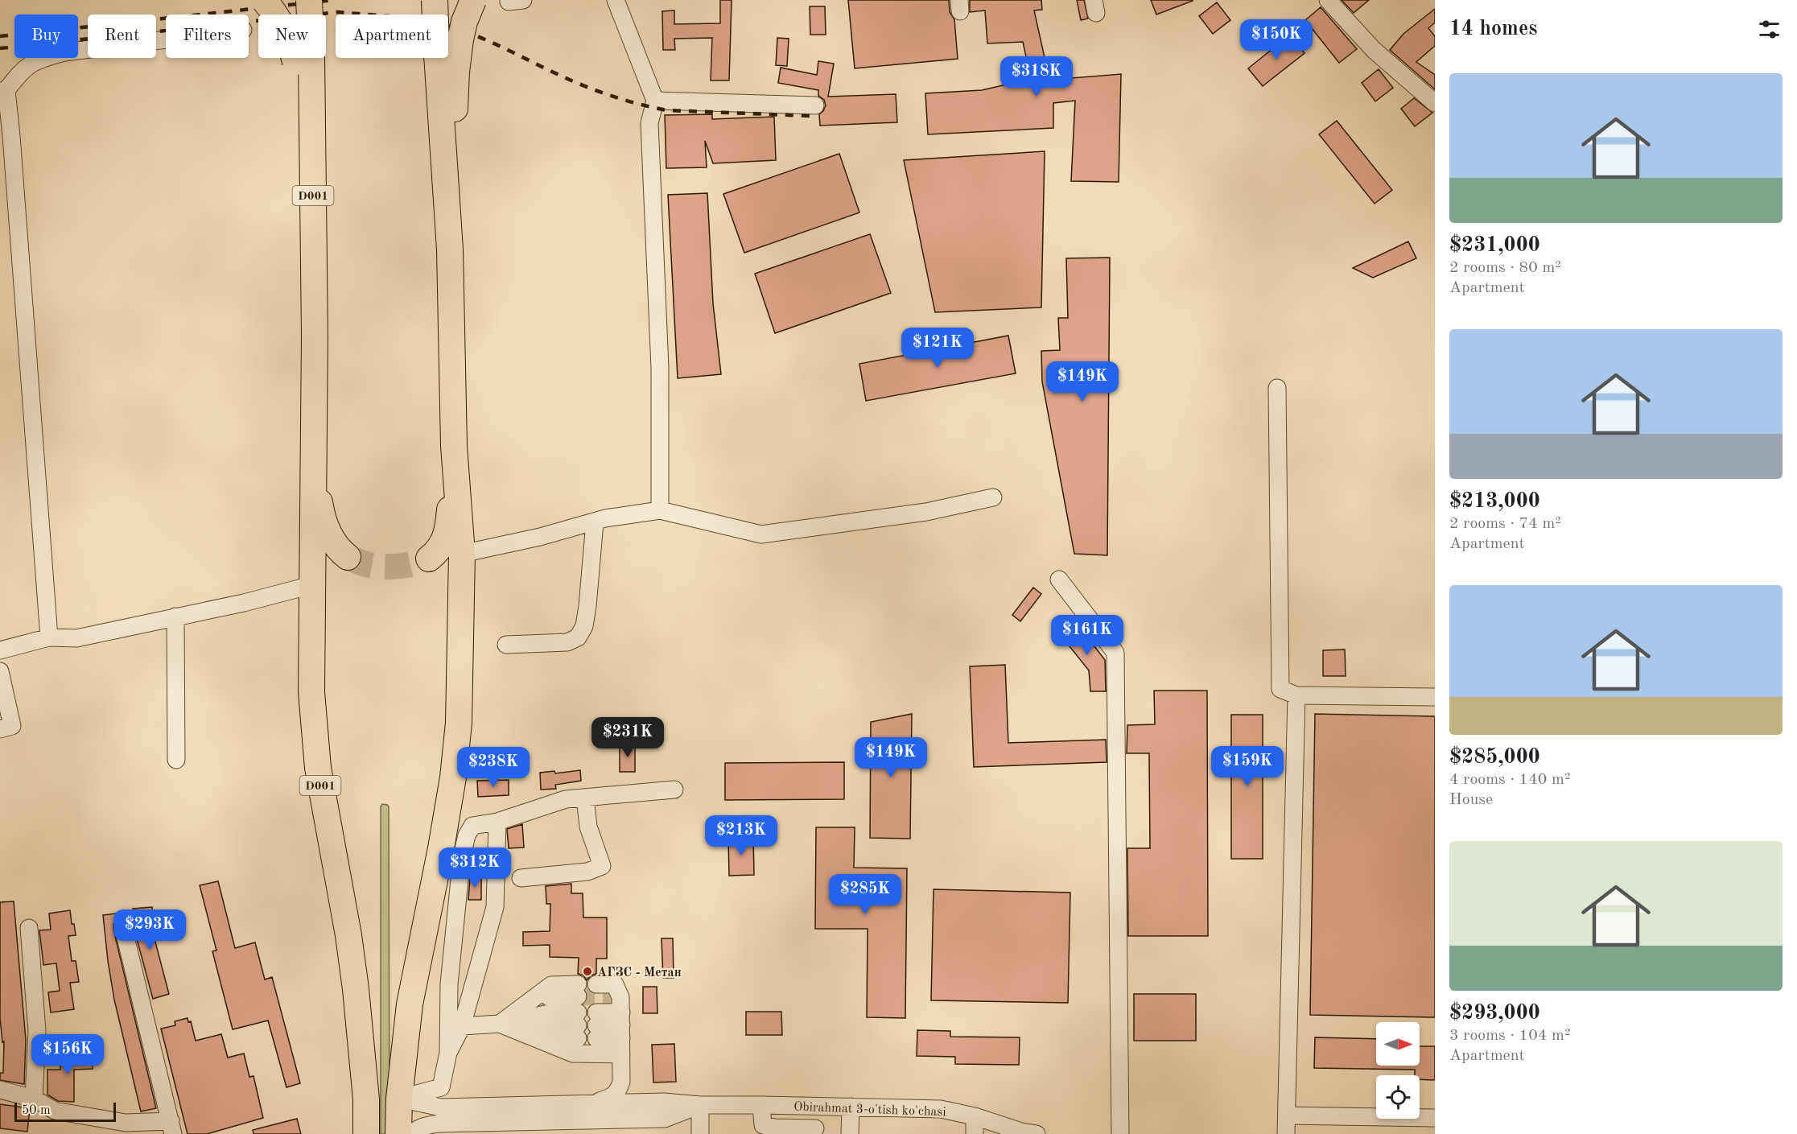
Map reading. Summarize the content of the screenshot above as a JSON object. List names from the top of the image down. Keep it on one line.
{"streets":{"highway":["D001"],"street":["Obirahmat 3-o'tish ko'chasi"]},"places":["АГЗС - Метан"],"scale_bar":"50 m","north":"right","page":{"heading":"14 homes","chip":["Buy","Rent","Filters","New","Apartment"],"price":["$150K","$318K","$121K","$149K","$161K","$231K","$149K","$159K","$238K","$213K","$312K","$285K","$293K","$156K"],"list":[{"name":"$231,000","note":"2 rooms · 80 m² · Apartment"},{"name":"$213,000","note":"2 rooms · 74 m² · Apartment"},{"name":"$285,000","note":"4 rooms · 140 m² · House"},{"name":"$293,000","note":"3 rooms · 104 m² · Apartment"}],"scale":"50 m"}}
